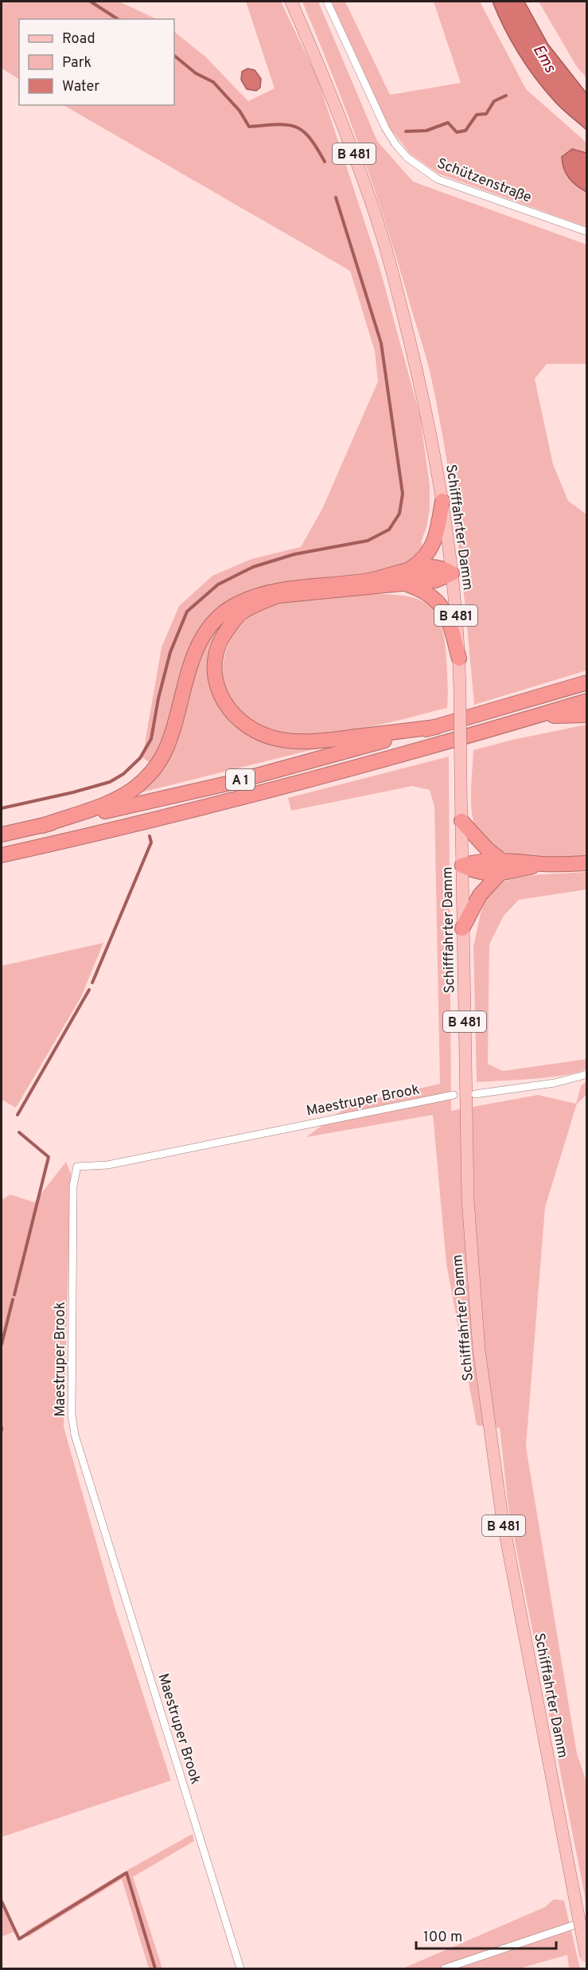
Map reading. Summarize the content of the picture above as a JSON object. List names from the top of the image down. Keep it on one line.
{"streets":{"highway":["A 1"],"main road":["B 481","Schifffahrter Damm"],"street":["Schützenstraße","Maestruper Brook"]},"water":["Ems"],"legend":["Road","Park","Water"],"scale_bar":"100 m"}
